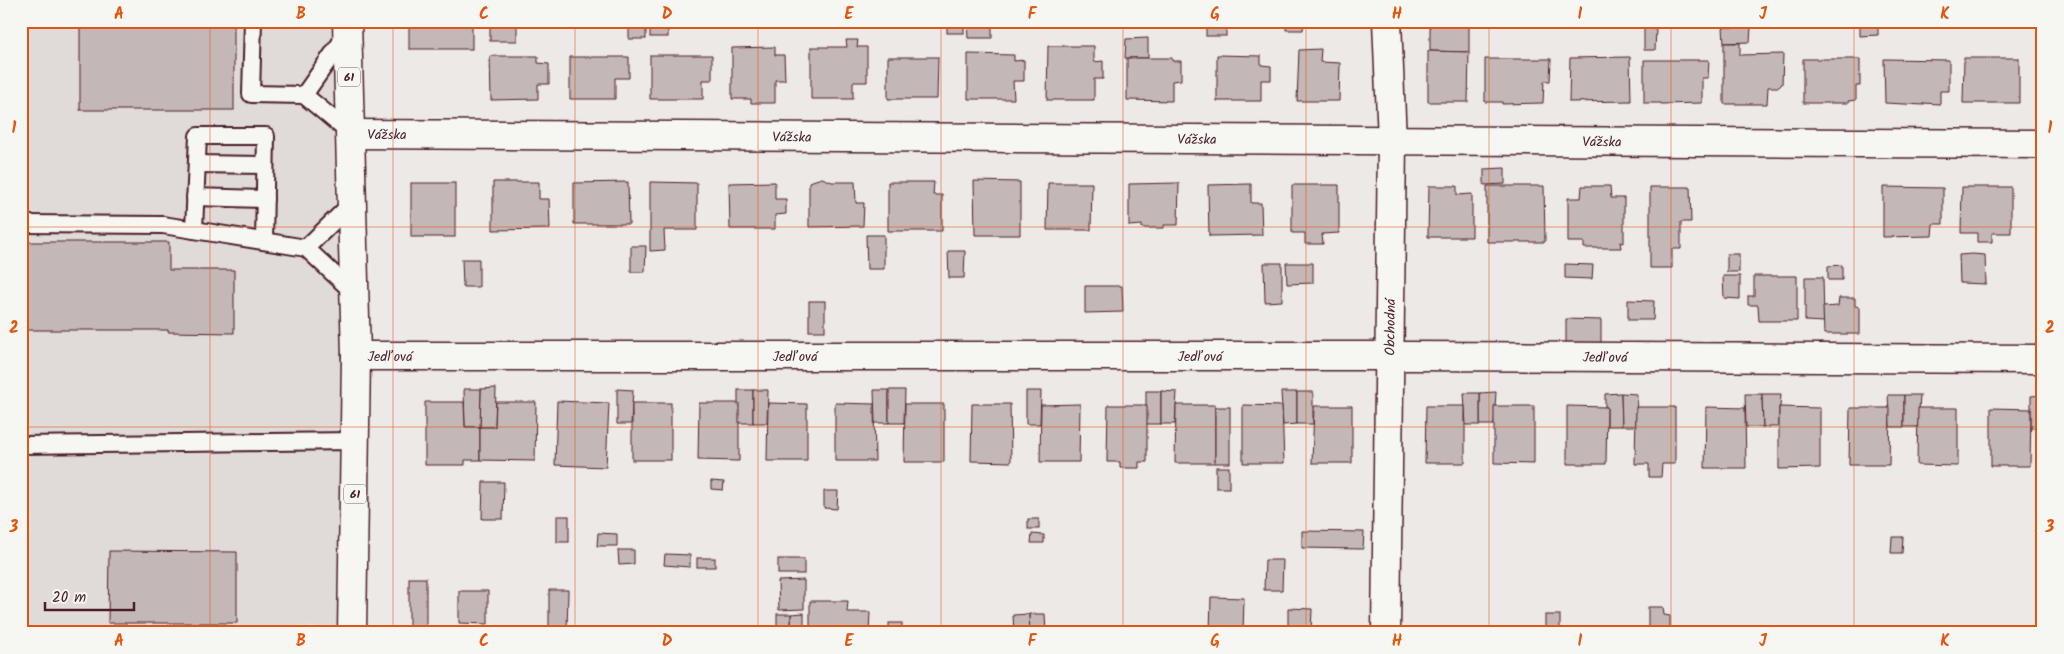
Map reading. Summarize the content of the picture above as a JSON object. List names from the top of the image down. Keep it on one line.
{"streets":{"street":["61","Vážska","Obchodná","Jedľová"]},"crossings":[["61","Vážska"],["61","Jedľová"],["Vážska","Obchodná"],["Obchodná","Jedľová"]],"scale_bar":"20 m","grid":{"columns":["A","B","C","D","E","F","G","H","I","J","K"],"rows":["1","2","3"]}}
